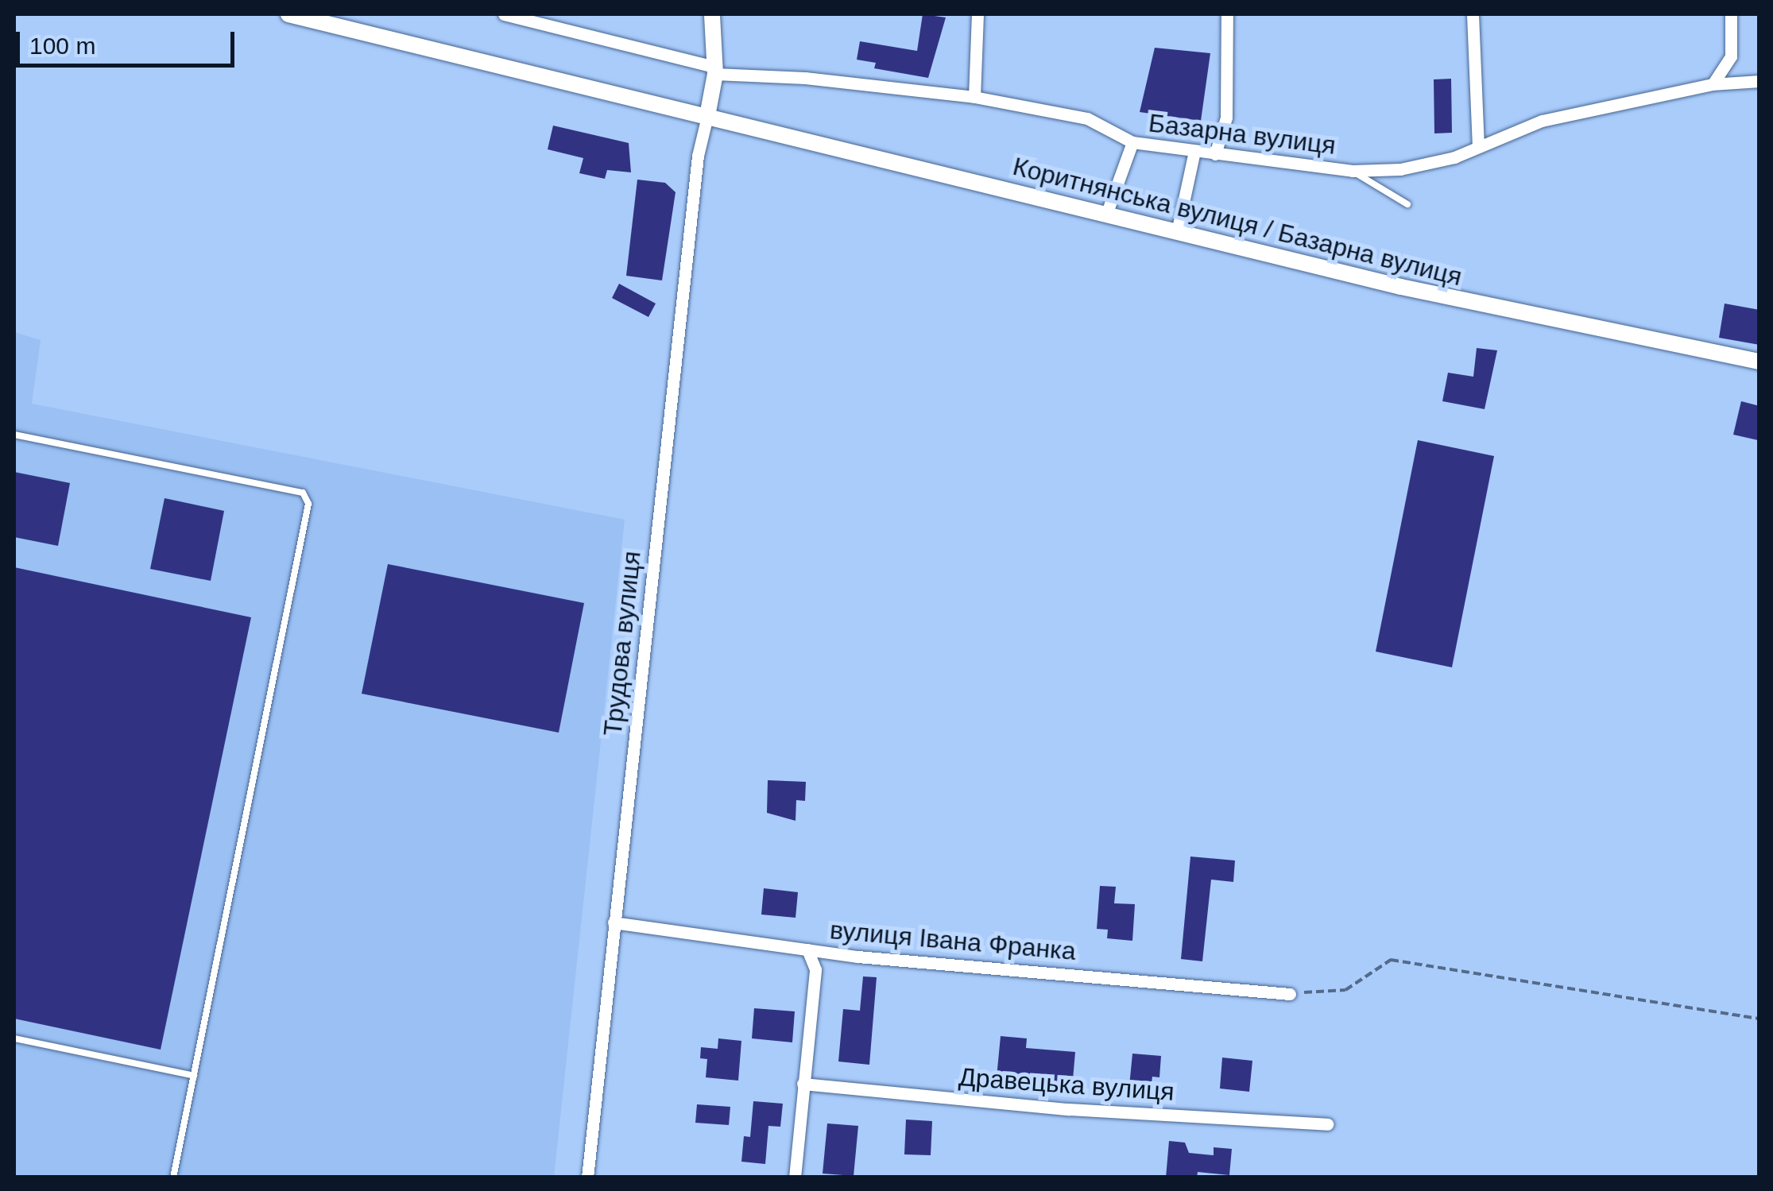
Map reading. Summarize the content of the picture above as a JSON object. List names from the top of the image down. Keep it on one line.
{"streets":{"street":["Базарна вулиця","Коритнянська вулиця / Базарна вулиця","Трудова вулиця","вулиця Івана Франка","Дравецька вулиця"]},"crossings":[["Коритнянська вулиця / Базарна вулиця","Трудова вулиця"],["Трудова вулиця","вулиця Івана Франка"]],"scale_bar":"100 m"}
